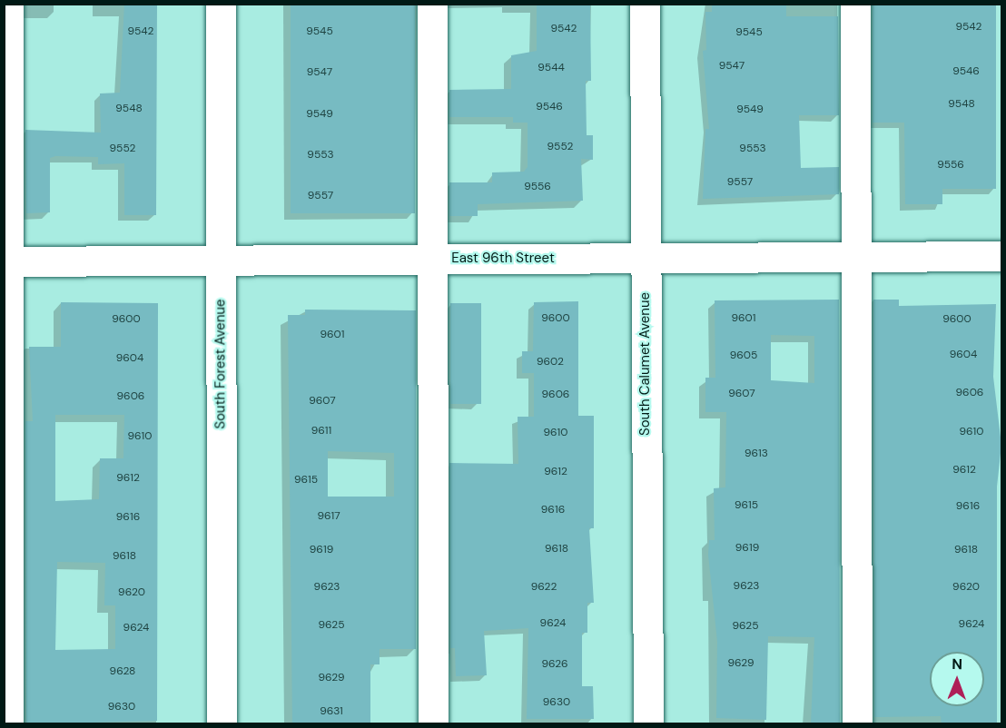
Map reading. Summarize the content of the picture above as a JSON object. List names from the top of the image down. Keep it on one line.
{"streets":{"street":["East 96th Street","South Forest Avenue","South Calumet Avenue"]},"crossings":[["East 96th Street","South Forest Avenue"],["East 96th Street","South Calumet Avenue"]],"house_numbers":["9542","9542","9542","9545","9545","9547","9544","9546","9547","9548","9546","9548","9549","9549","9552","9552","9553","9553","9556","9557","9556","9557","9600","9601","9600","9600","9601","9604","9605","9604","9602","9606","9607","9606","9606","9607","9611","9610","9610","9610","9613","9612","9612","9612","9615","9615","9616","9616","9617","9616","9619","9618","9619","9618","9618","9623","9623","9622","9620","9620","9624","9624","9625","9625","9624","9629","9626","9628","9629","9630","9630","9631"],"north":"top"}
